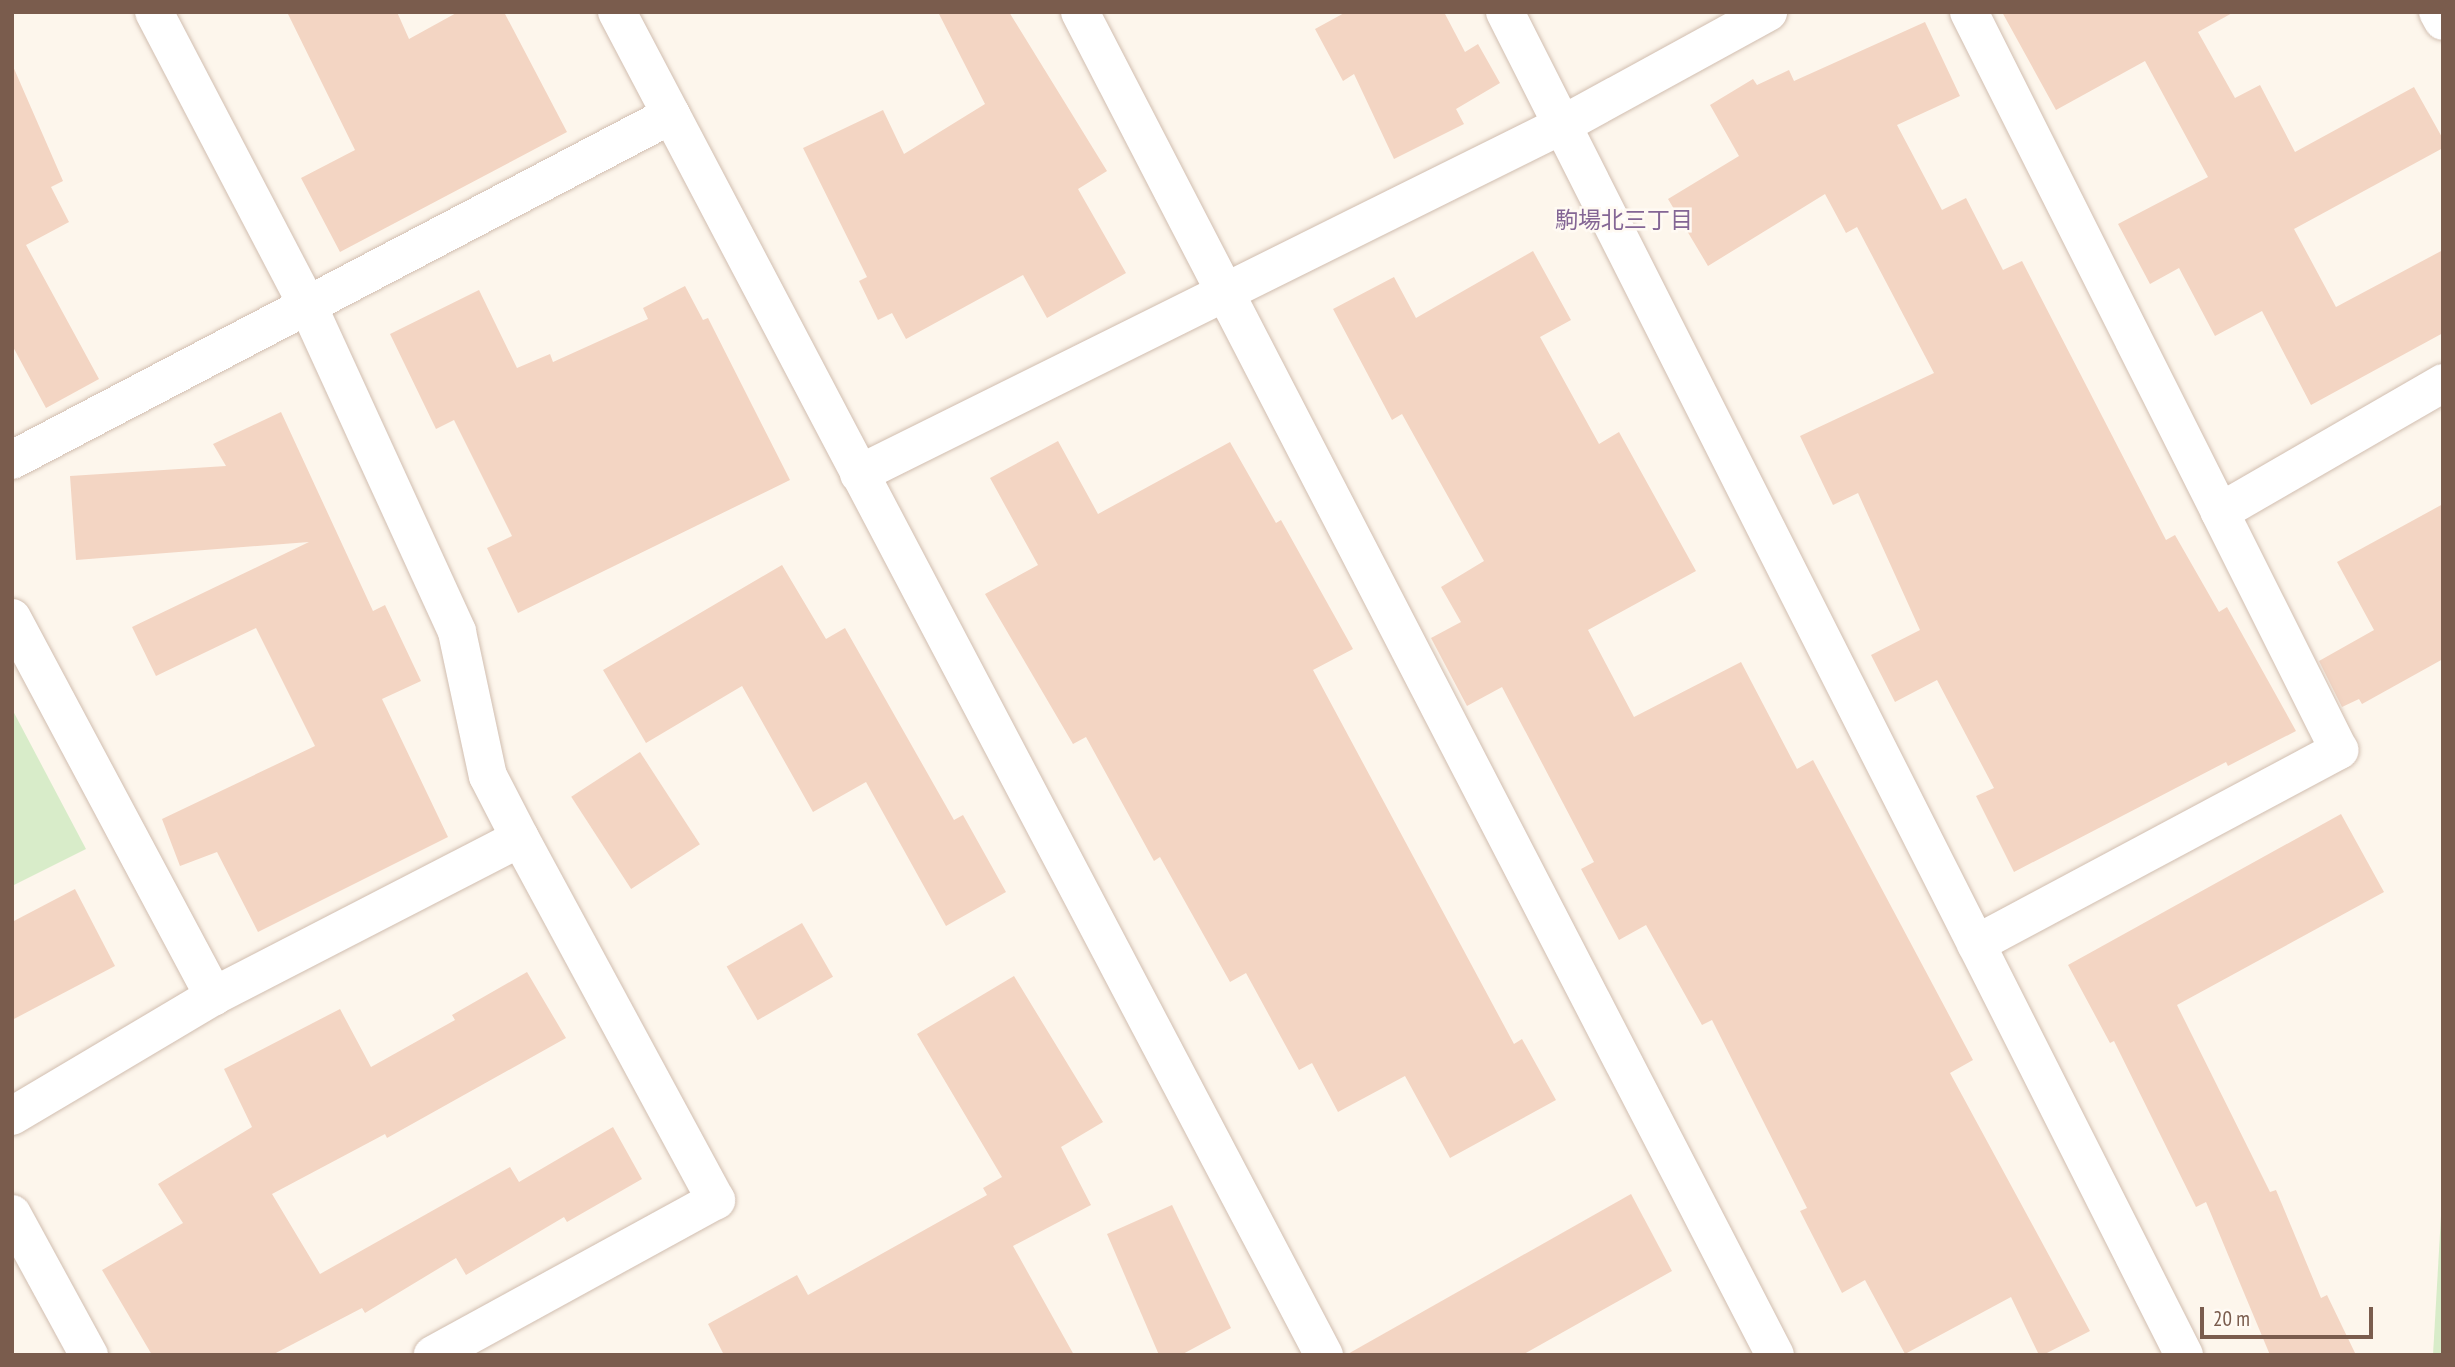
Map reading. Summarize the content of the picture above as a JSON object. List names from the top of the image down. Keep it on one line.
{"districts":["駒場北三丁目"],"scale_bar":"20 m"}
